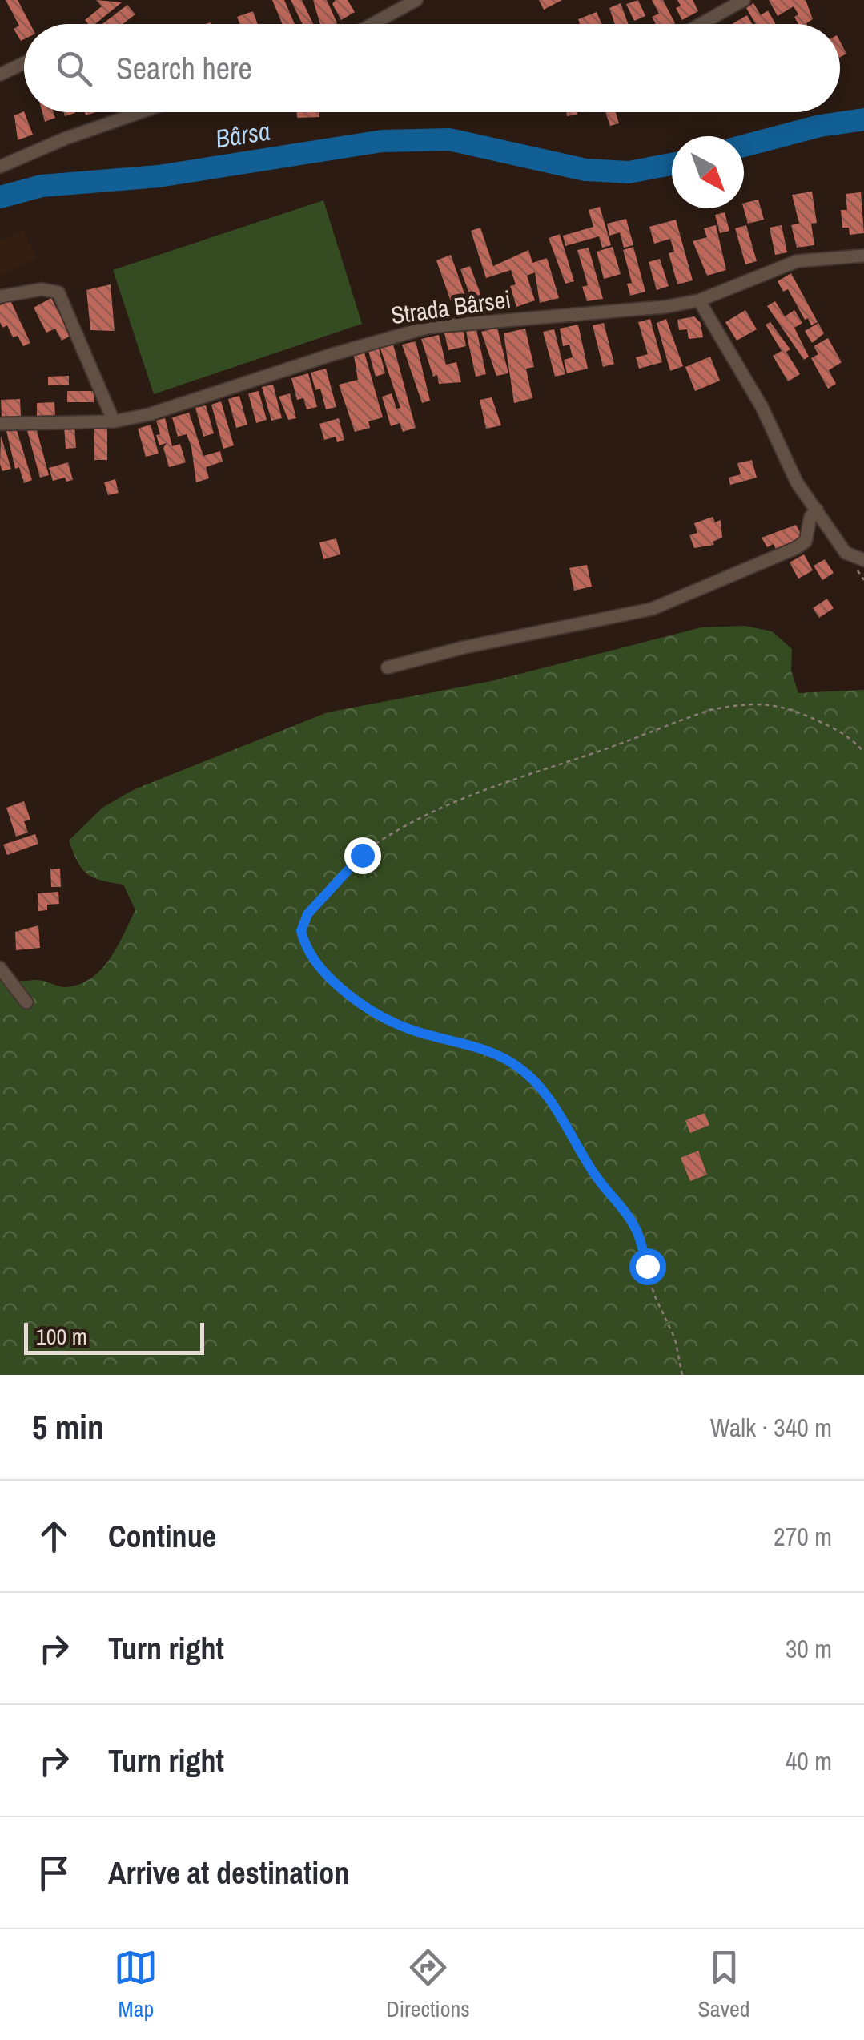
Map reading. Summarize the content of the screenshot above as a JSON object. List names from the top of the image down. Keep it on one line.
{"streets":{"street":["Strada Bârsei"]},"water":["Bârsa"],"scale_bar":"100 m","north":"bottom right","page":{"search":"Search here","scale":"100 m","heading":["5 min","Walk · 340 m"],"list":[["Continue","270 m"],["Turn right","30 m"],["Turn right","40 m"],"Arrive at destination"],"nav":["Map","Directions","Saved"]}}
